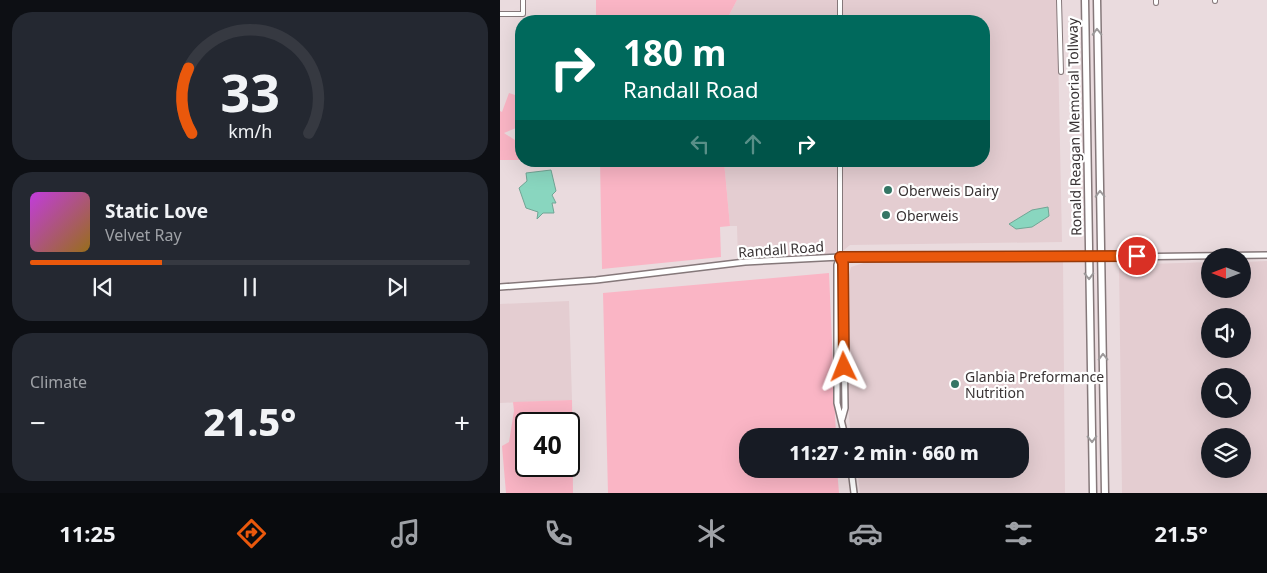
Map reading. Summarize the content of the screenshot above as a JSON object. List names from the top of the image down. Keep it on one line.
{"streets":{"highway":["Ronald Reagan Memorial Tollway"],"main road":["Randall Road"]},"places":["Oberweis Dairy","Oberweis","Glanbia Preformance Nutrition"],"north":"left","page":{"turn":["180 m","Randall Road"],"song":["Static Love","Velvet Ray"],"tile":"Climate","heat":["−","21.5°","+"],"limit":"40","trip":"11:27 · 2 min · 660 m","tabs":["11:25","21.5°"],"gauge":["33","km/h"]}}
